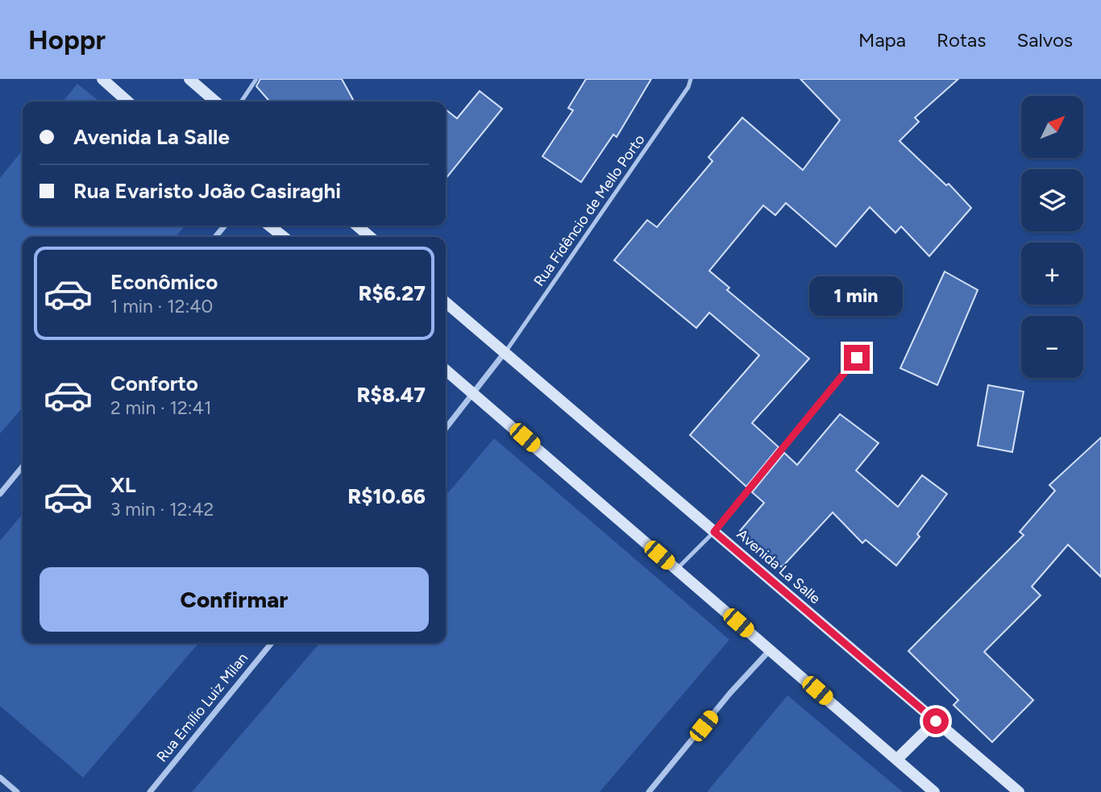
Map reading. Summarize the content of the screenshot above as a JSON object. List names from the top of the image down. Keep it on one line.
{"streets":{"main road":["Avenida La Salle"],"street":["Rua Emílio Luiz Milan"],"lane":["Rua Fidêncio de Mello Porto"]},"crossings":[["Rua Fidêncio de Mello Porto","Avenida La Salle"]],"north":"top right","page":{"header":"Hoppr","nav":["Mapa","Rotas","Salvos"],"map_buttons":["+","−"],"banner":["Avenida La Salle","Rua Evaristo João Casiraghi"],"list":[{"name":"Econômico","note":"1 min · 12:40","value":"R$6.27"},{"name":"Conforto","note":"2 min · 12:41","value":"R$8.47"},{"name":"XL","note":"3 min · 12:42","value":"R$10.66"}],"bubble":"1 min","buttons":"Confirmar"}}
